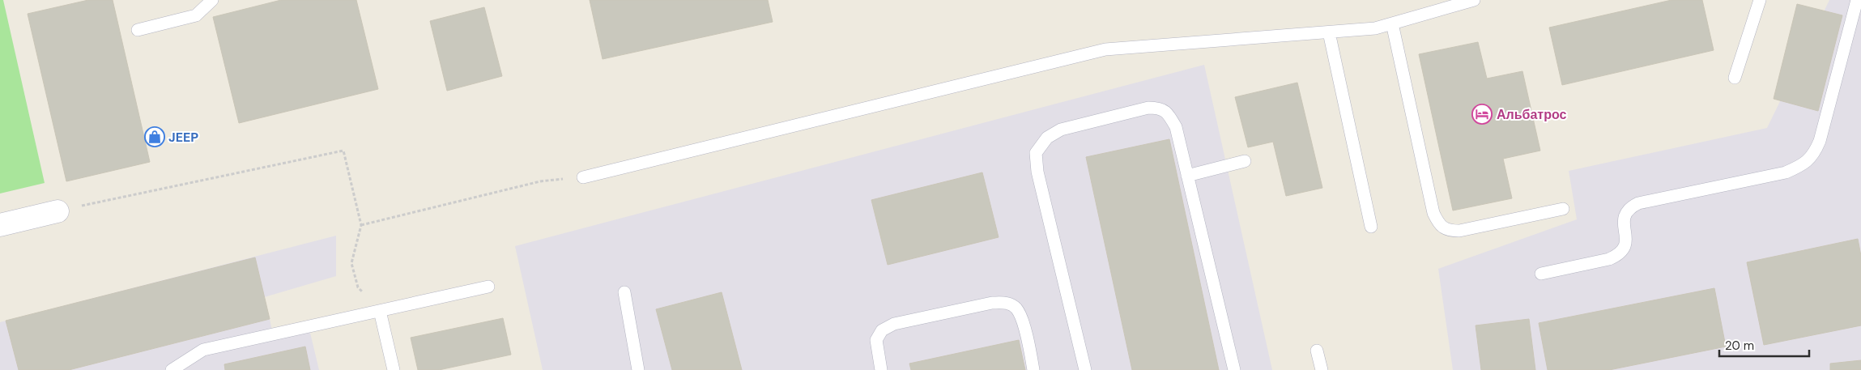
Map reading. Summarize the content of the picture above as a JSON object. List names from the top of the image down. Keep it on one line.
{"places":{"hotel":["Альбатрос"],"shop":["JEEP"]},"scale_bar":"20 m"}
